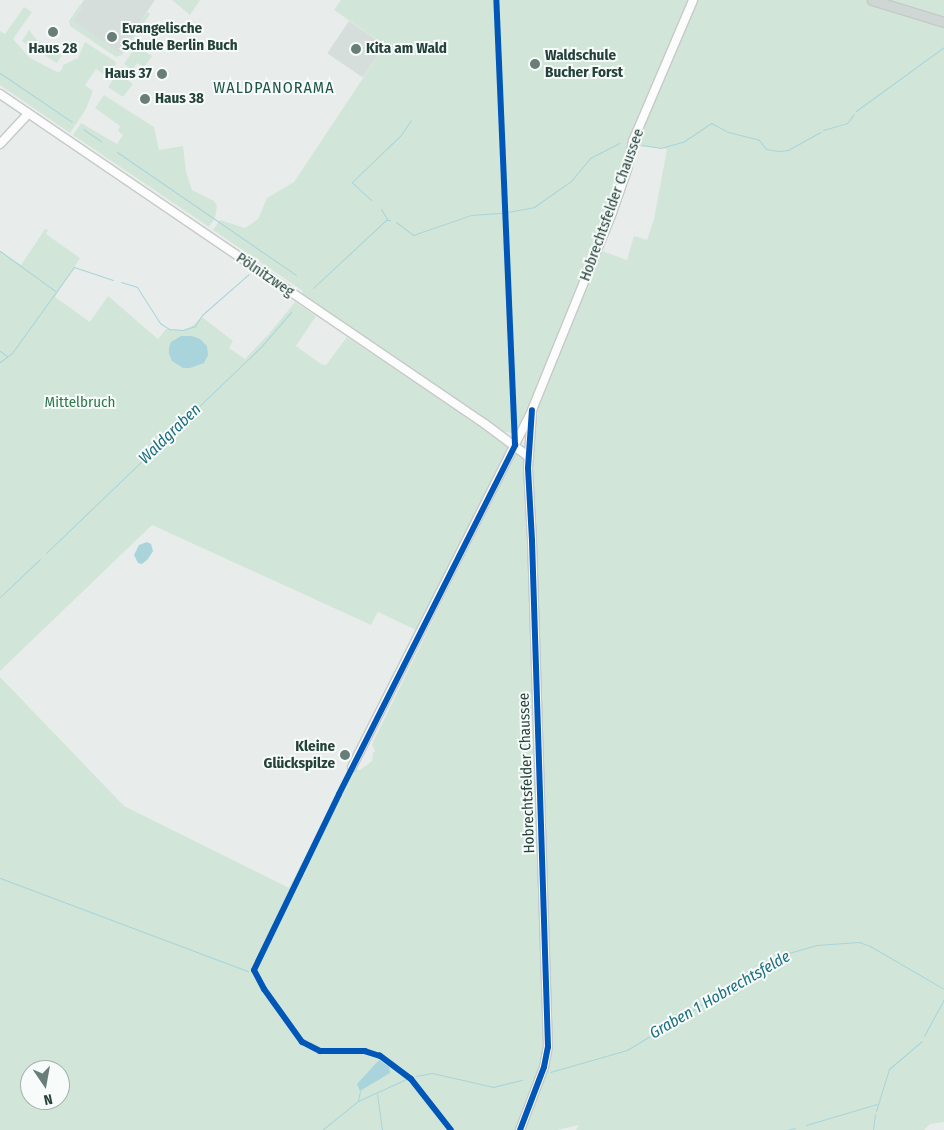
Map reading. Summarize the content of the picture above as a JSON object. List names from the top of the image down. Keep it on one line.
{"streets":{"street":["Hobrechtsfelder Chaussee","Pölnitzweg"]},"crossings":[["Hobrechtsfelder Chaussee","Pölnitzweg"]],"districts":["WALDPANORAMA"],"water":["Waldgraben","Graben 1 Hobrechtsfelde"],"parks":["Mittelbruch"],"places":["Haus 28","Evangelische Schule Berlin Buch","Kita am Wald","Waldschule Bucher Forst","Haus 37","Haus 38","Kleine Glückspilze"],"north":"bottom"}
